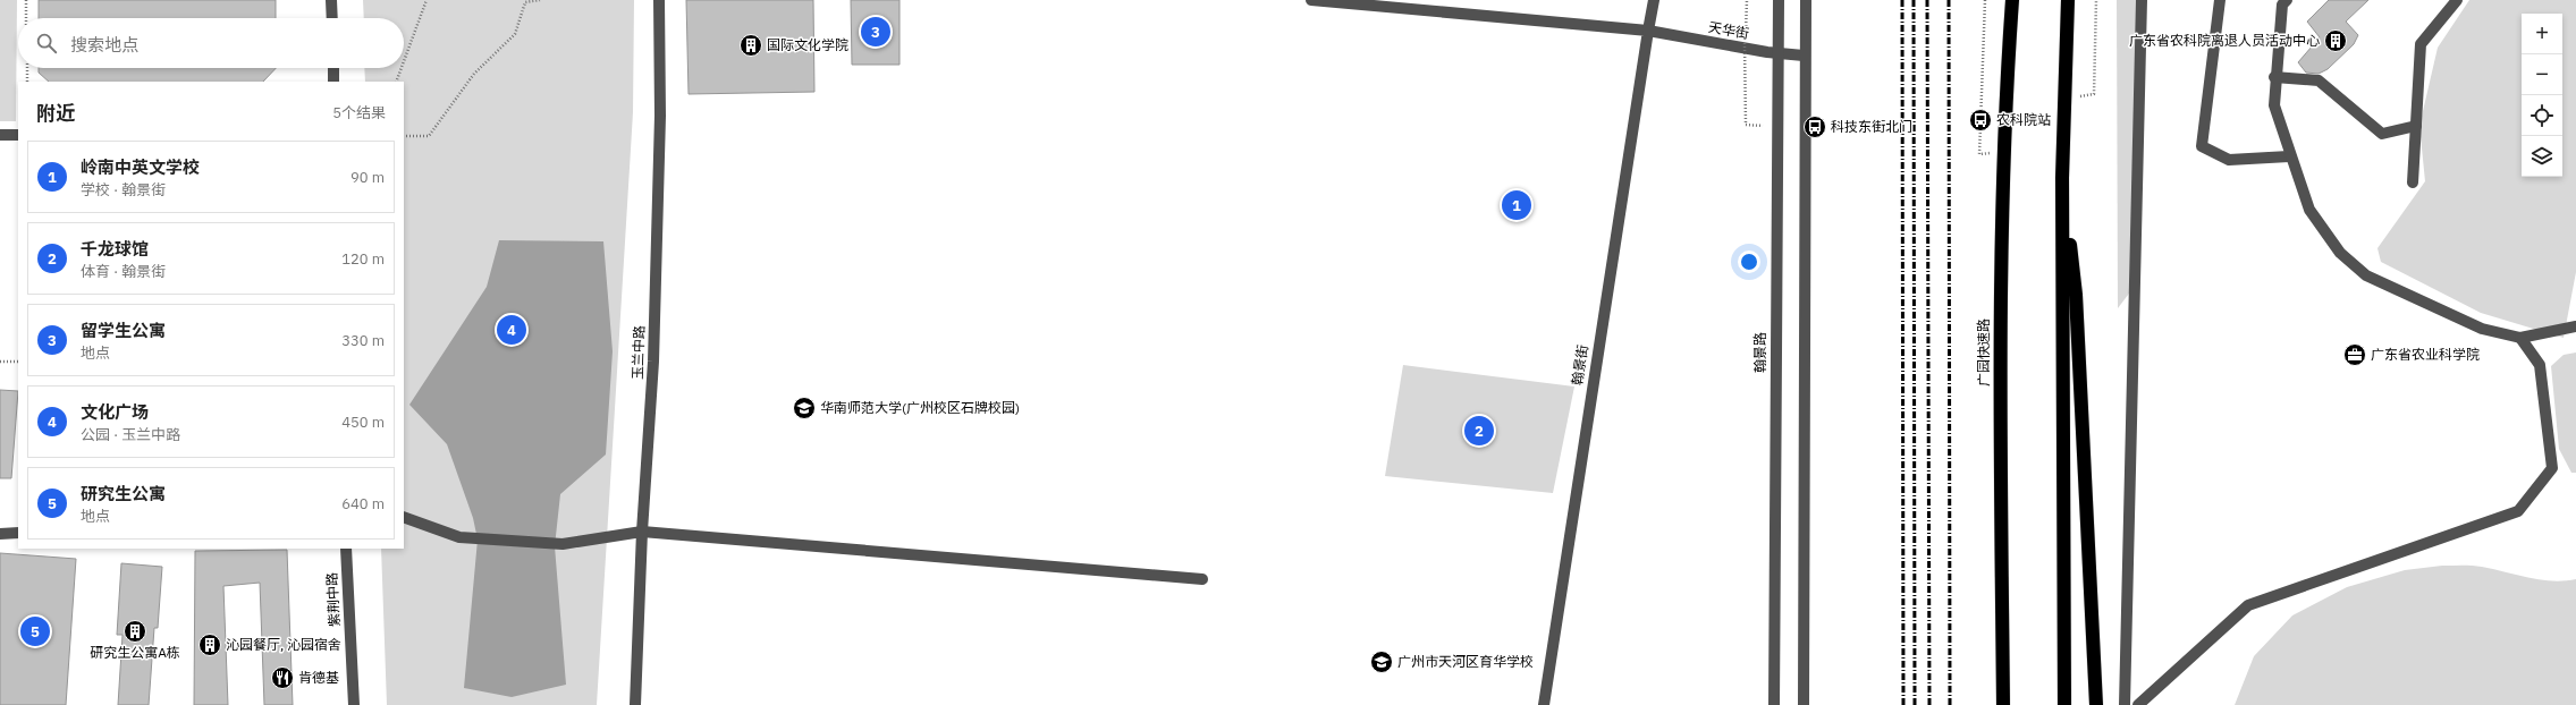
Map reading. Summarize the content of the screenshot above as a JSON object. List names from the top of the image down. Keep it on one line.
{"streets":{"highway":["广园快速路"],"street":["天华街","玉兰中路","翰景路","翰景街","紫荆中路"]},"crossings":[["天华街","翰景路"],["天华街","翰景街"]],"places":{"building":["广东省农科院离退人员活动中心","国际文化学院","研究生公寓A栋","沁园餐厅, 沁园宿舍"],"bus stop":["农科院站","科技东街北门"],"office":["广东省农业科学院"],"school or university":["华南师范大学(广州校区石牌校园)","广州市天河区育华学校"],"restaurant":["肯德基"]},"page":{"map_buttons":["+","−"],"pins":["3","1","4","2","5"],"search":"搜索地点","heading":["附近","5个结果"],"list":[{"mark":"1","name":"岭南中英文学校","note":"学校 · 翰景街","value":"90 m"},{"mark":"2","name":"千龙球馆","note":"体育 · 翰景街","value":"120 m"},{"mark":"3","name":"留学生公寓","note":"地点","value":"330 m"},{"mark":"4","name":"文化广场","note":"公园 · 玉兰中路","value":"450 m"},{"mark":"5","name":"研究生公寓","note":"地点","value":"640 m"}]}}
